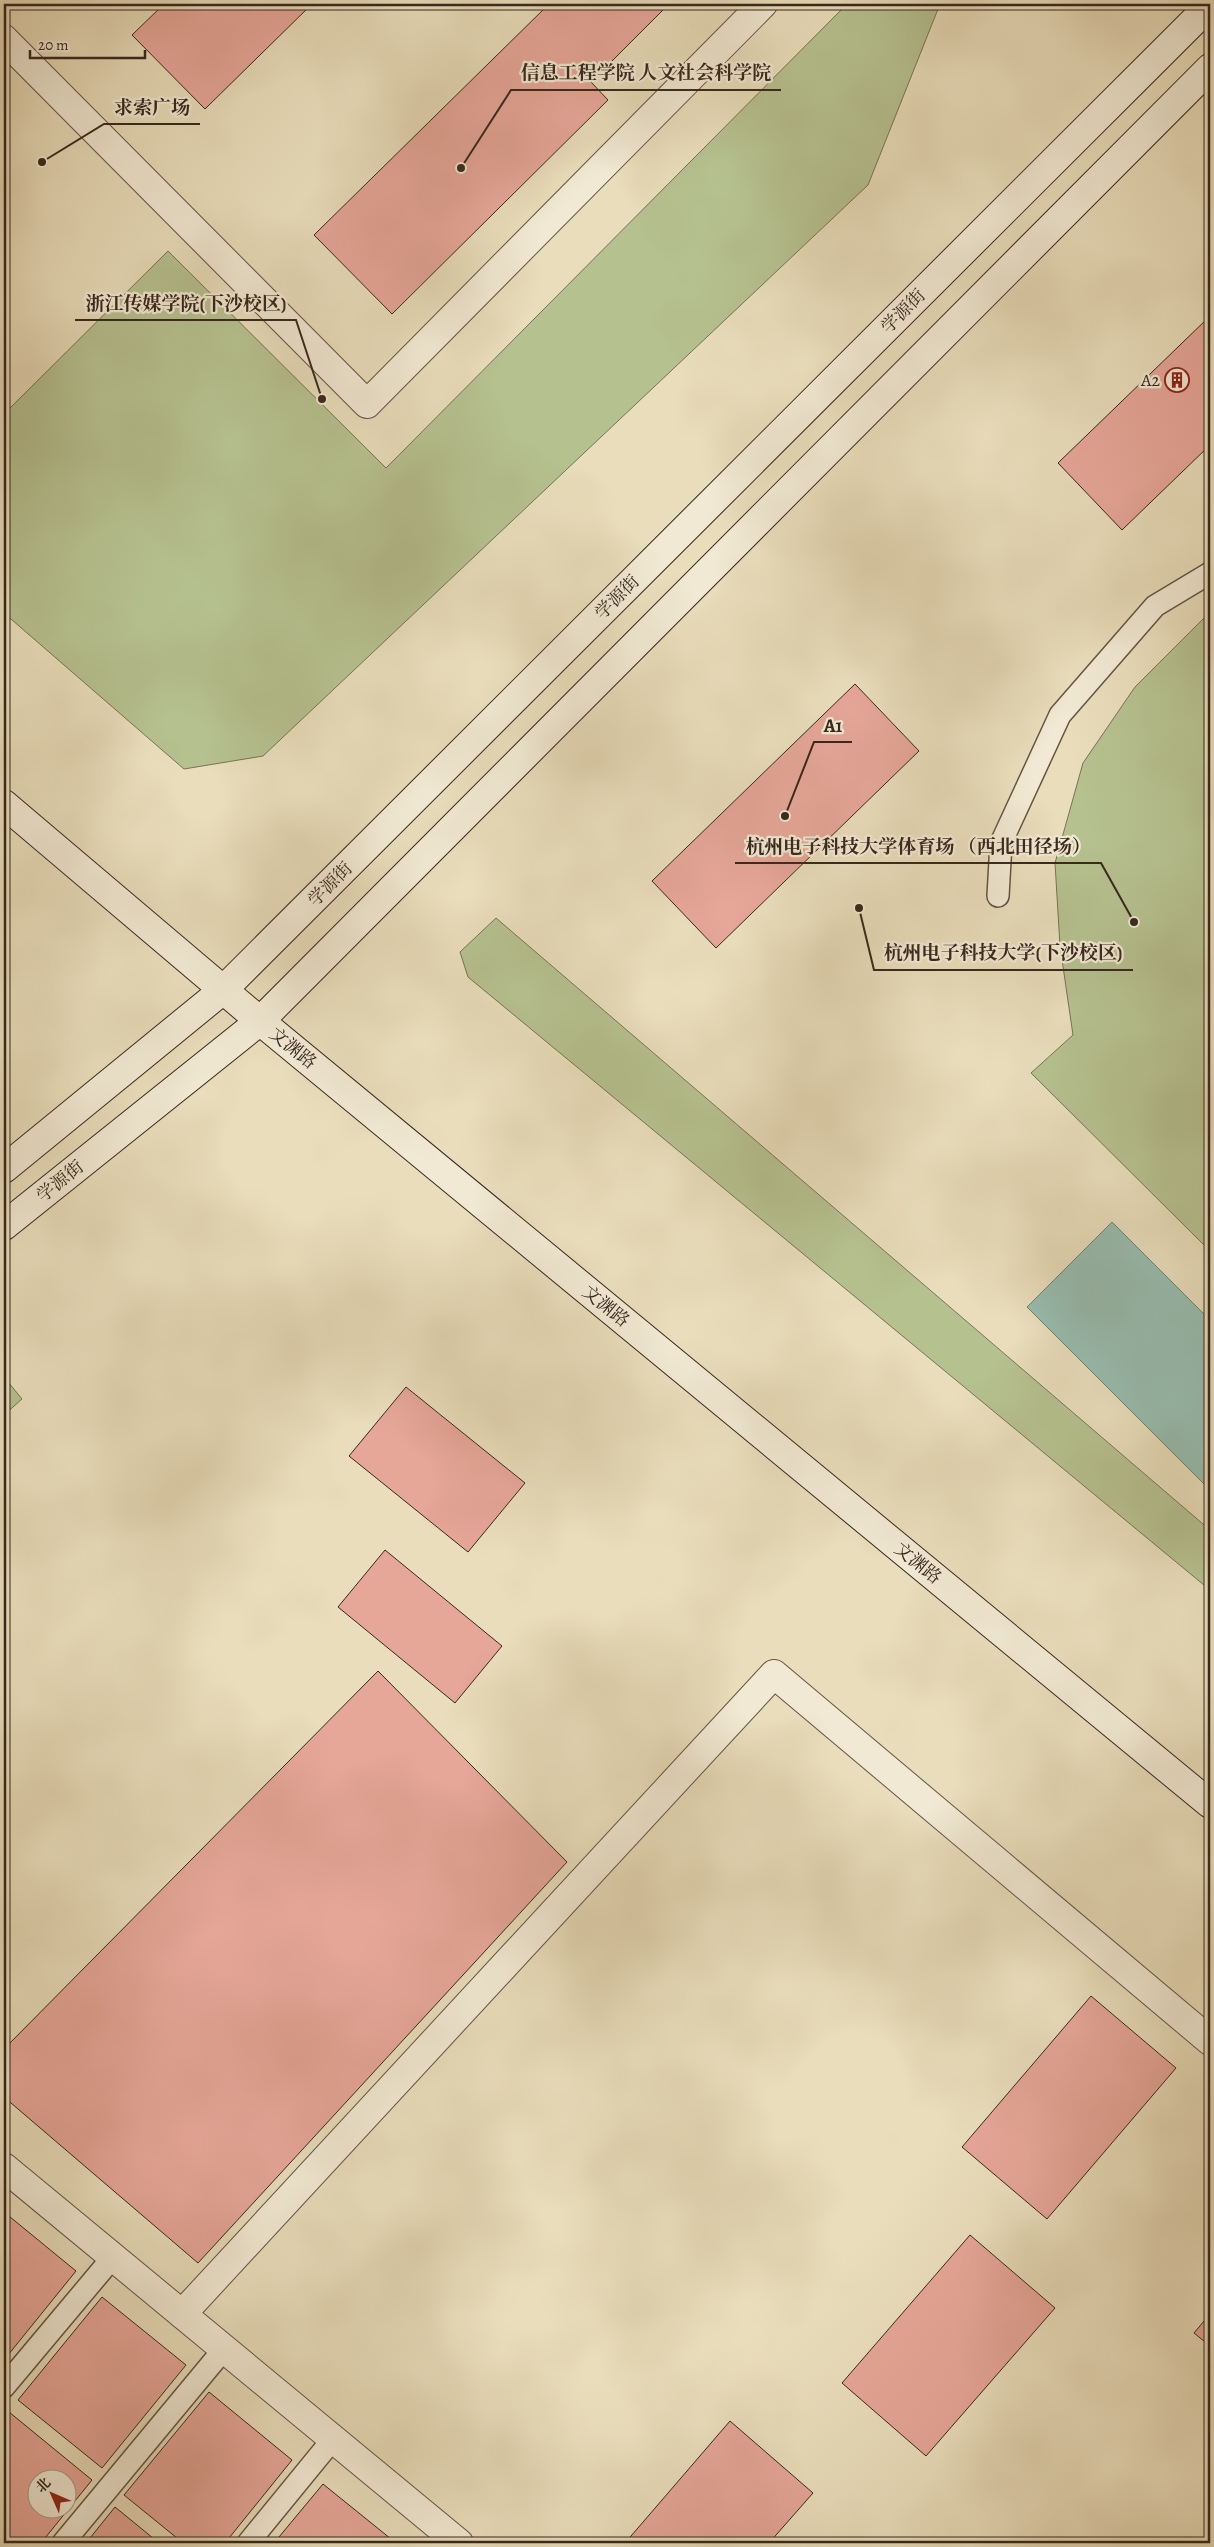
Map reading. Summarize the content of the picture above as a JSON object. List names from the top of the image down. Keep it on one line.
{"streets":{"main road":["学源街","文渊路"]},"crossings":[["学源街","文渊路"]],"places":{"other":["求索广场","信息工程学院 人文社会科学院","浙江传媒学院(下沙校区)","A1","杭州电子科技大学(下沙校区)","杭州电子科技大学体育场 （西北田径场）"],"building":["A2"]},"scale_bar":"20 m","north":"top left"}
